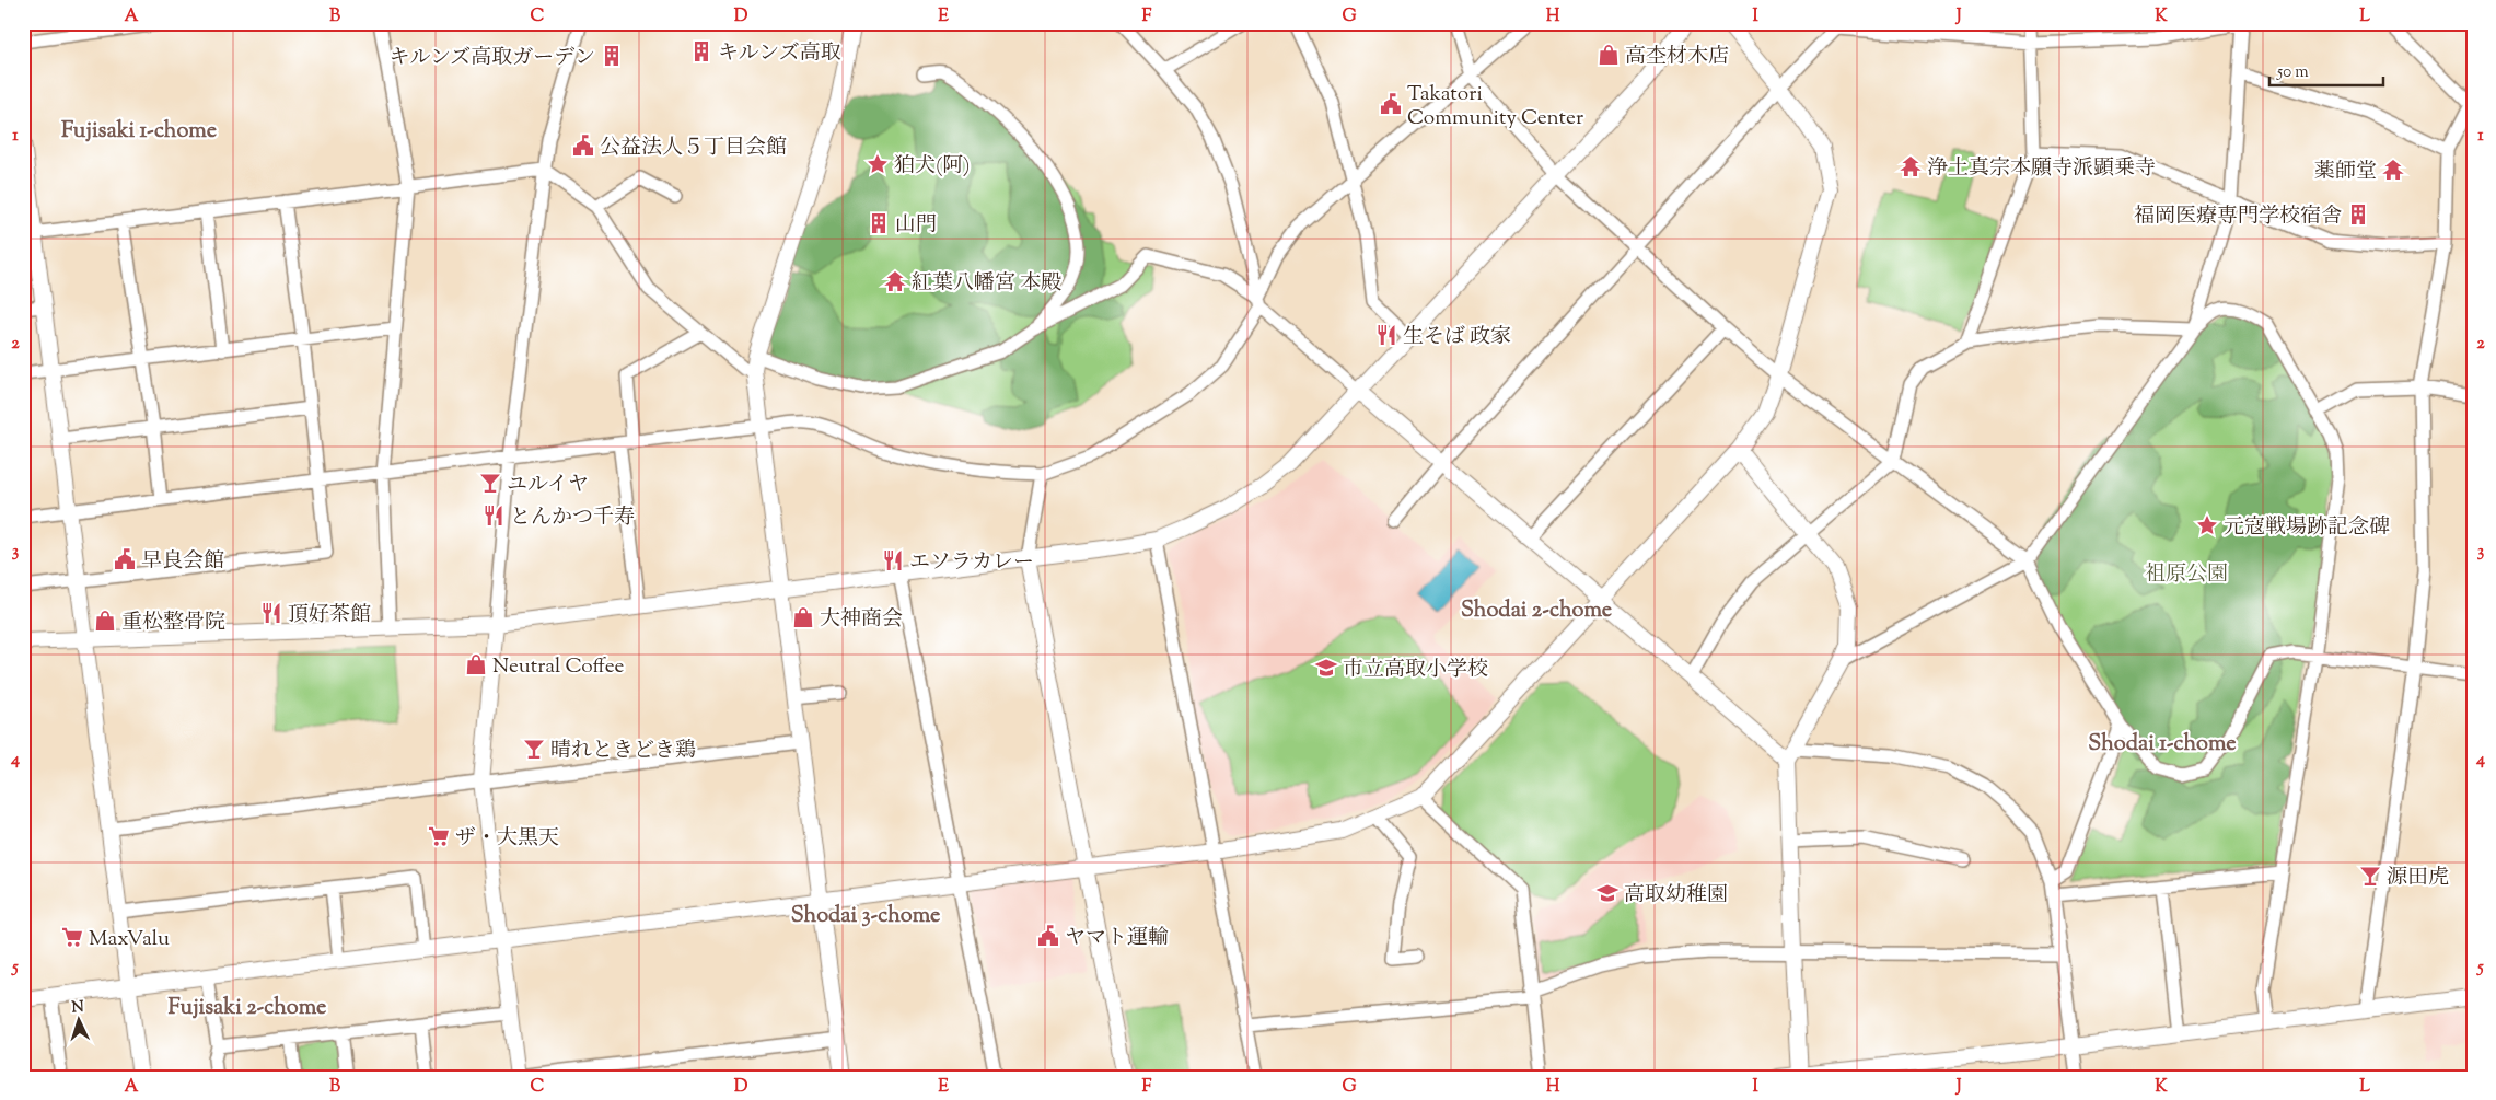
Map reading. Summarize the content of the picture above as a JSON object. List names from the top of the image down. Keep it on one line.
{"districts":["Fujisaki 1-chome","Shodai 2-chome","Shodai 1-chome","Shodai 3-chome","Fujisaki 2-chome"],"parks":["祖原公園"],"places":{"building":["キルンズ高取","キルンズ高取ガーデン","福岡医療専門学校宿舎","山門"],"shop":["高杢材木店","大神商会","重松整骨院","Neutral Coffee"],"public building":["Takatori Community Center","公益法人５丁目会館","早良会館","ヤマト運輸"],"place":["狛犬(阿)","元寇戦場跡記念碑"],"temple":["浄土真宗本願寺派顕乗寺","薬師堂","紅葉八幡宮 本殿"],"restaurant":["生そば 政家","とんかつ千寿","エソラカレー","頂好茶館"],"bar":["ユルイヤ","晴れときどき鶏","源田虎"],"school or university":["市立高取小学校","高取幼稚園"],"supermarket":["ザ・大黒天","MaxValu"]},"scale_bar":"50 m","north":"top","grid":{"columns":["A","B","C","D","E","F","G","H","I","J","K","L"],"rows":["1","2","3","4","5"]}}
